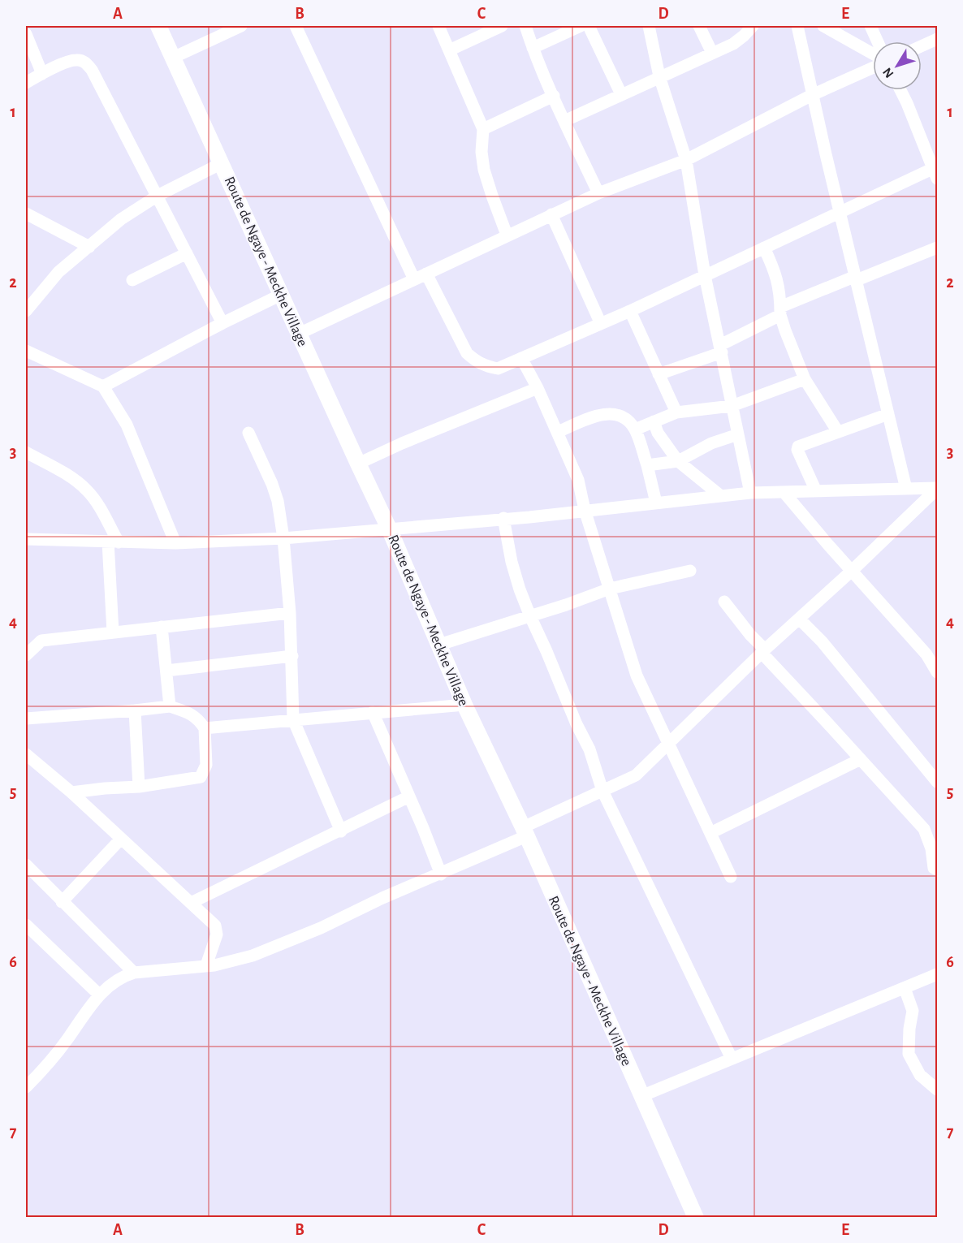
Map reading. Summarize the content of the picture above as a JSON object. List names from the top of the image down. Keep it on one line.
{"streets":{"main road":["Route de Ngaye - Meckhe Village"]},"north":"bottom left","grid":{"columns":["A","B","C","D","E"],"rows":["1","2","3","4","5","6","7"]}}
